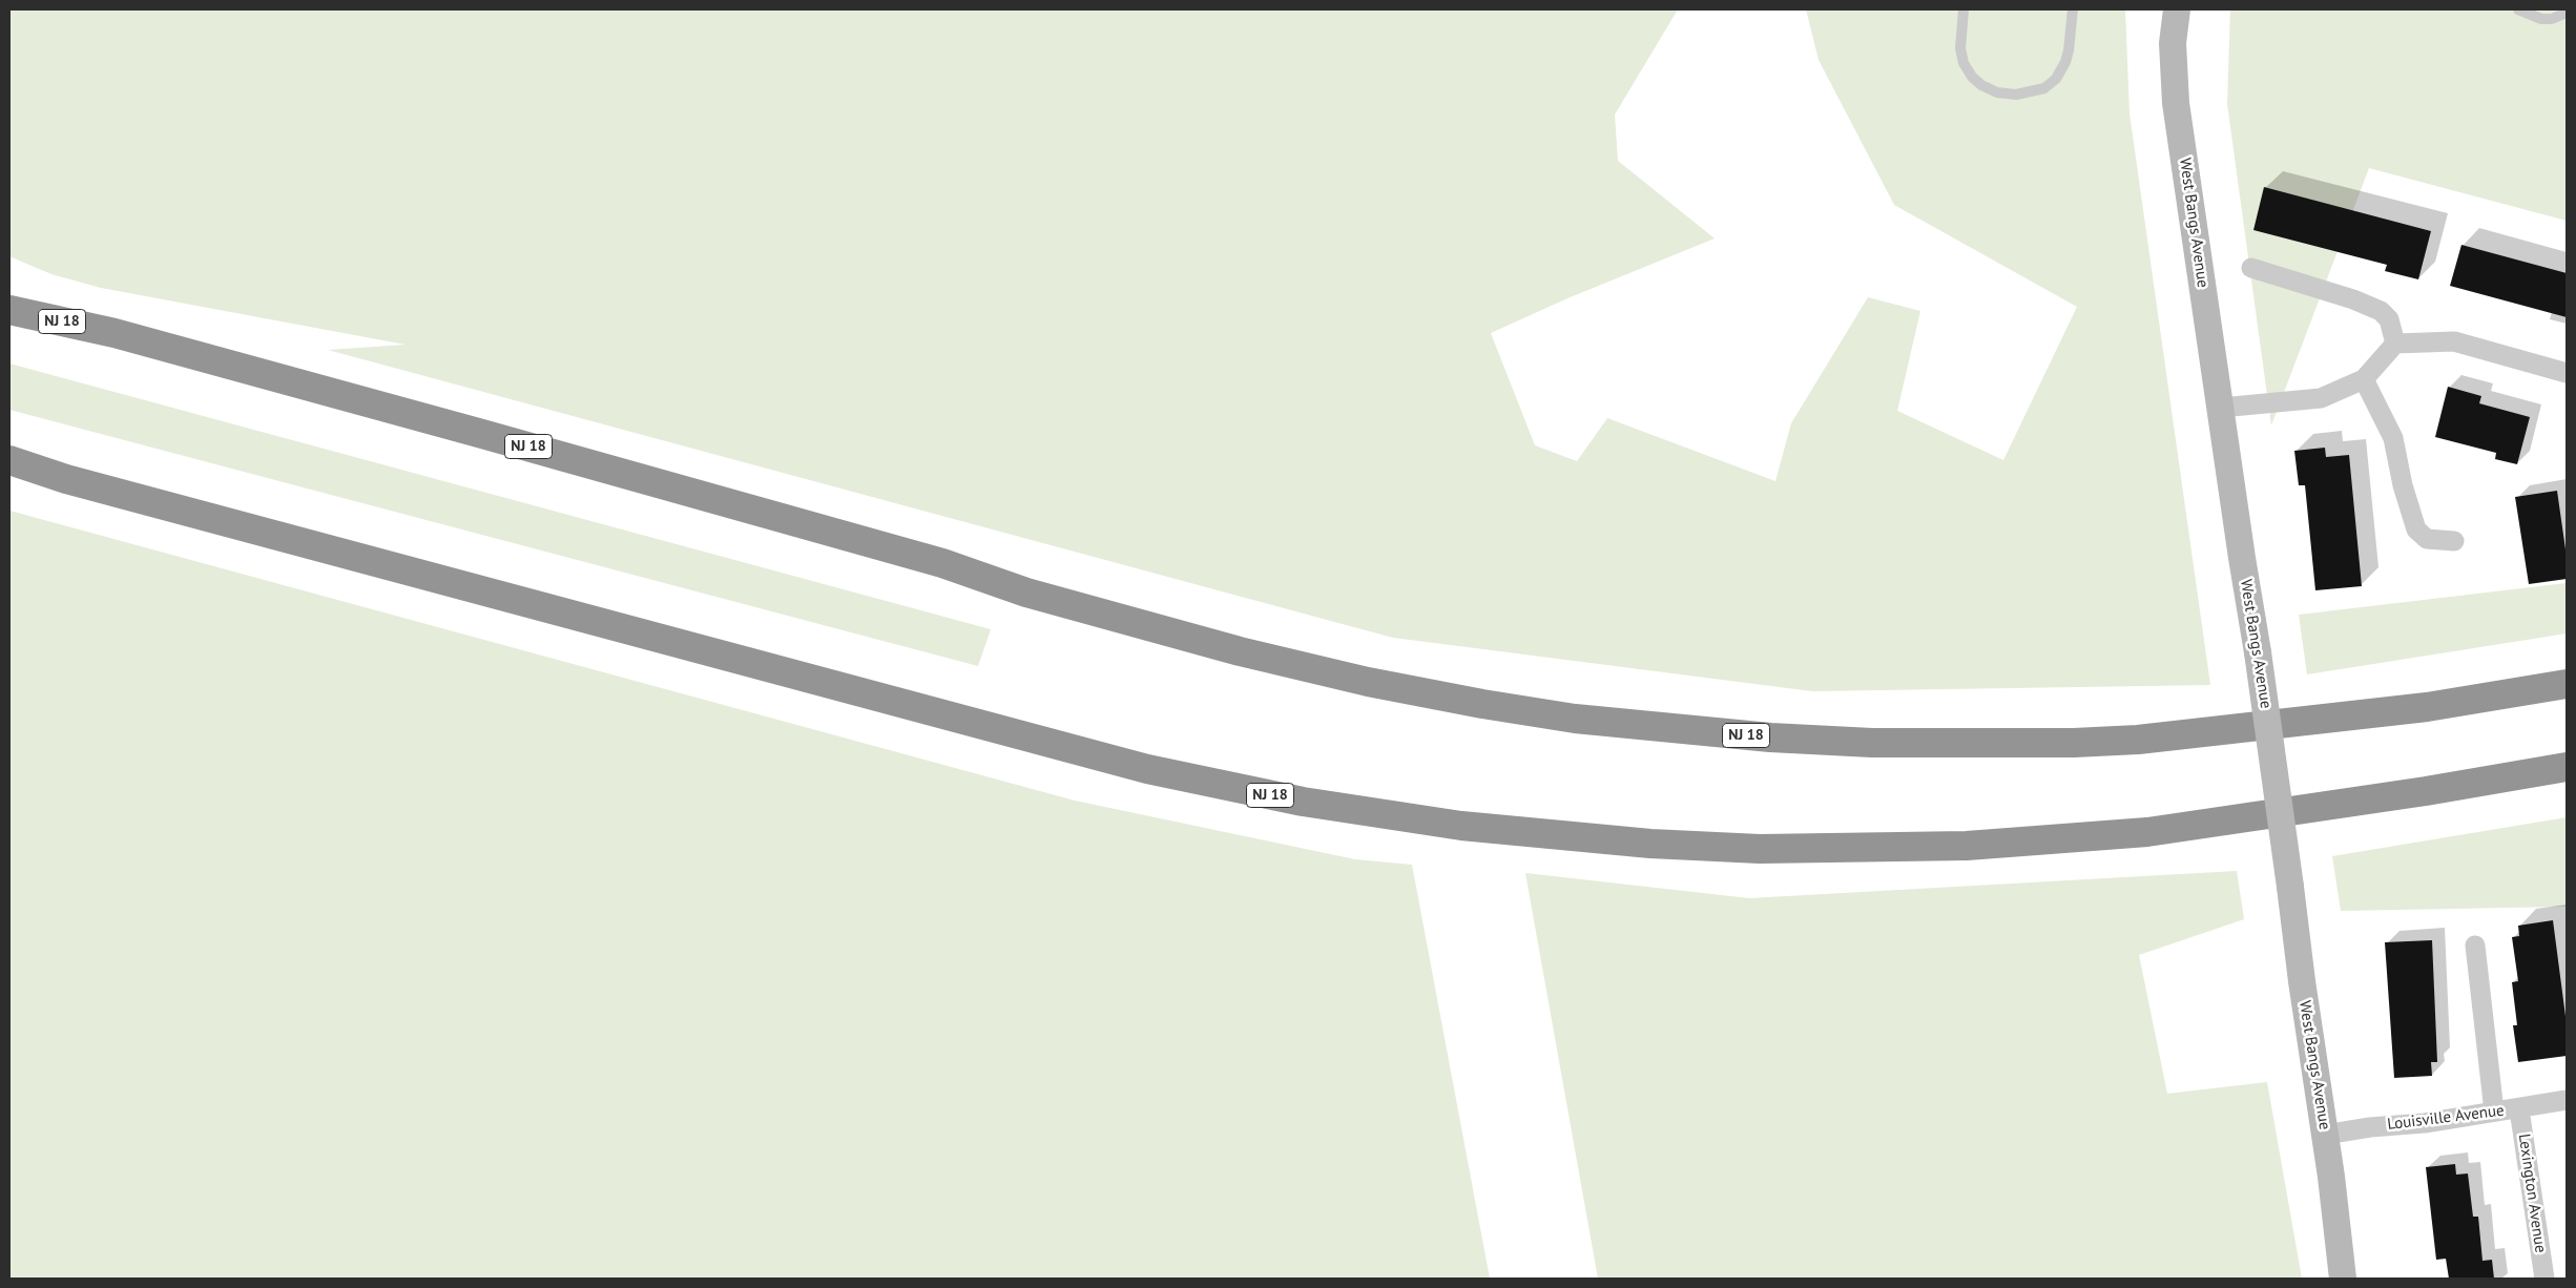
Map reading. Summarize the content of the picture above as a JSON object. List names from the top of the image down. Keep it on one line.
{"streets":{"highway":["NJ 18"],"street":["West Bangs Avenue","Louisville Avenue","Lexington Avenue"]},"crossings":[["West Bangs Avenue","Louisville Avenue"],["Louisville Avenue","Lexington Avenue"]]}
